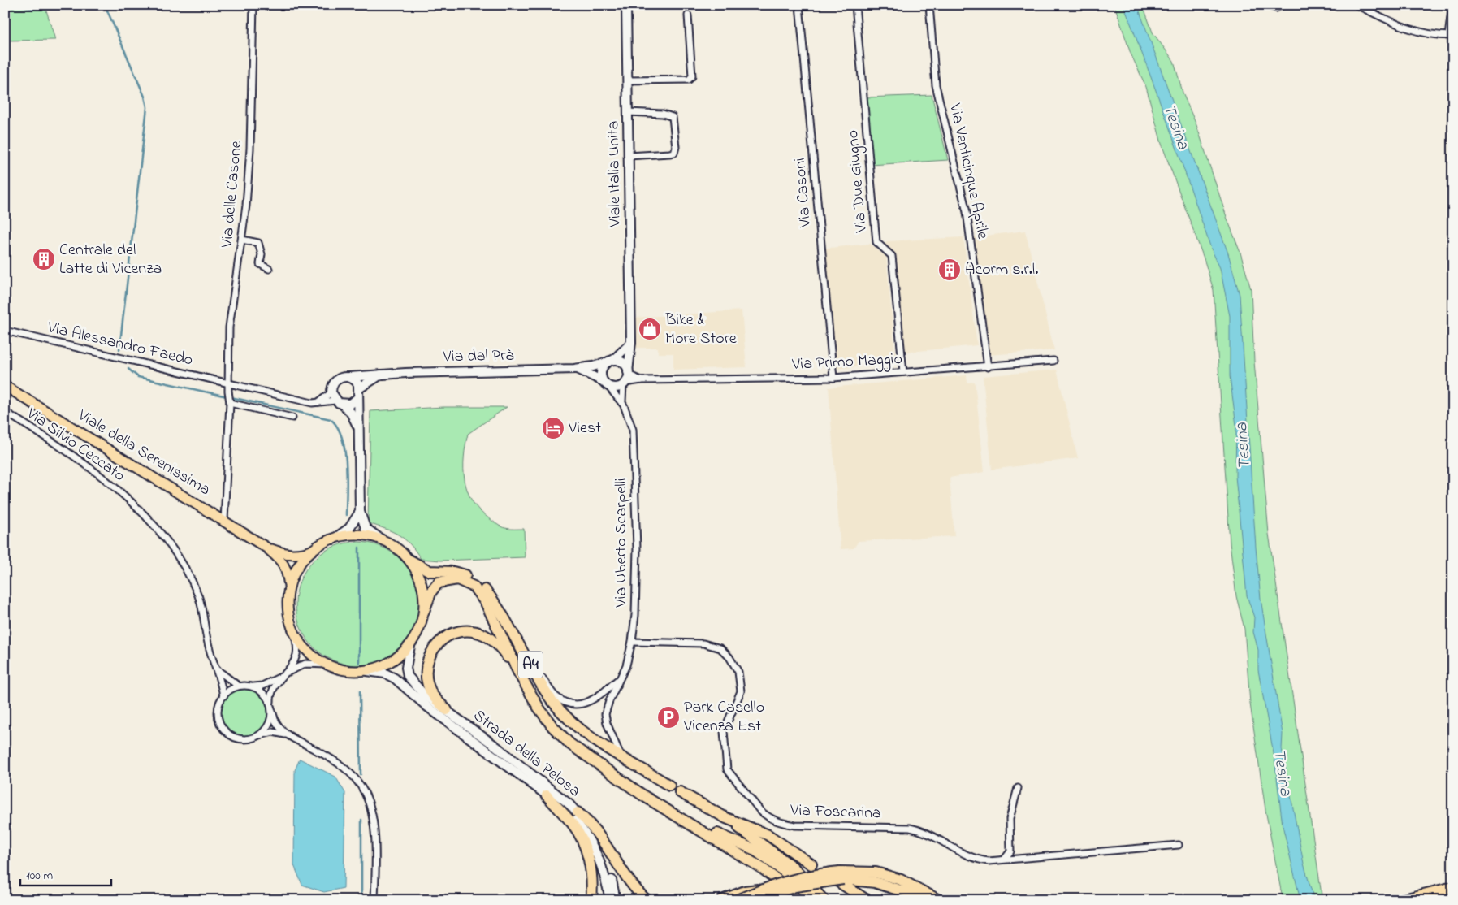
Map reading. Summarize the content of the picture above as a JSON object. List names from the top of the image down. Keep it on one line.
{"streets":{"highway":["A4"],"main road":["Viale della Serenissima"],"street":["Via Venticinque Aprile","Viale Italia Unita","Via Due Giugno","Via Casoni","Via delle Casone","Via Alessandro Faedo","Via dal Prà","Via Primo Maggio","Via Silvio Ceccato","Via Uberto Scarpelli","Strada della Pelosa","Via Foscarina"]},"crossings":[["Via Venticinque Aprile","Via Primo Maggio"],["Viale Italia Unita","Via dal Prà"],["Viale Italia Unita","Via Primo Maggio"],["Viale Italia Unita","Via Uberto Scarpelli"],["Via Due Giugno","Via Primo Maggio"],["Via Casoni","Via Primo Maggio"],["Via delle Casone","Via Alessandro Faedo"],["Via delle Casone","Viale della Serenissima"],["Via dal Prà","Via Primo Maggio"],["Via dal Prà","Via Uberto Scarpelli"],["Via Primo Maggio","Via Uberto Scarpelli"],["Viale della Serenissima","A4"],["Viale della Serenissima","Strada della Pelosa"],["Via Uberto Scarpelli","A4"],["Via Uberto Scarpelli","Via Foscarina"],["A4","Strada della Pelosa"]],"water":["Tesina"],"places":{"building":["Centrale del Latte di Vicenza","Acorm s.r.l."],"shop":["Bike & More Store"],"hotel":["Viest"],"parking":["Park Casello Vicenza Est"]},"scale_bar":"100 m"}
